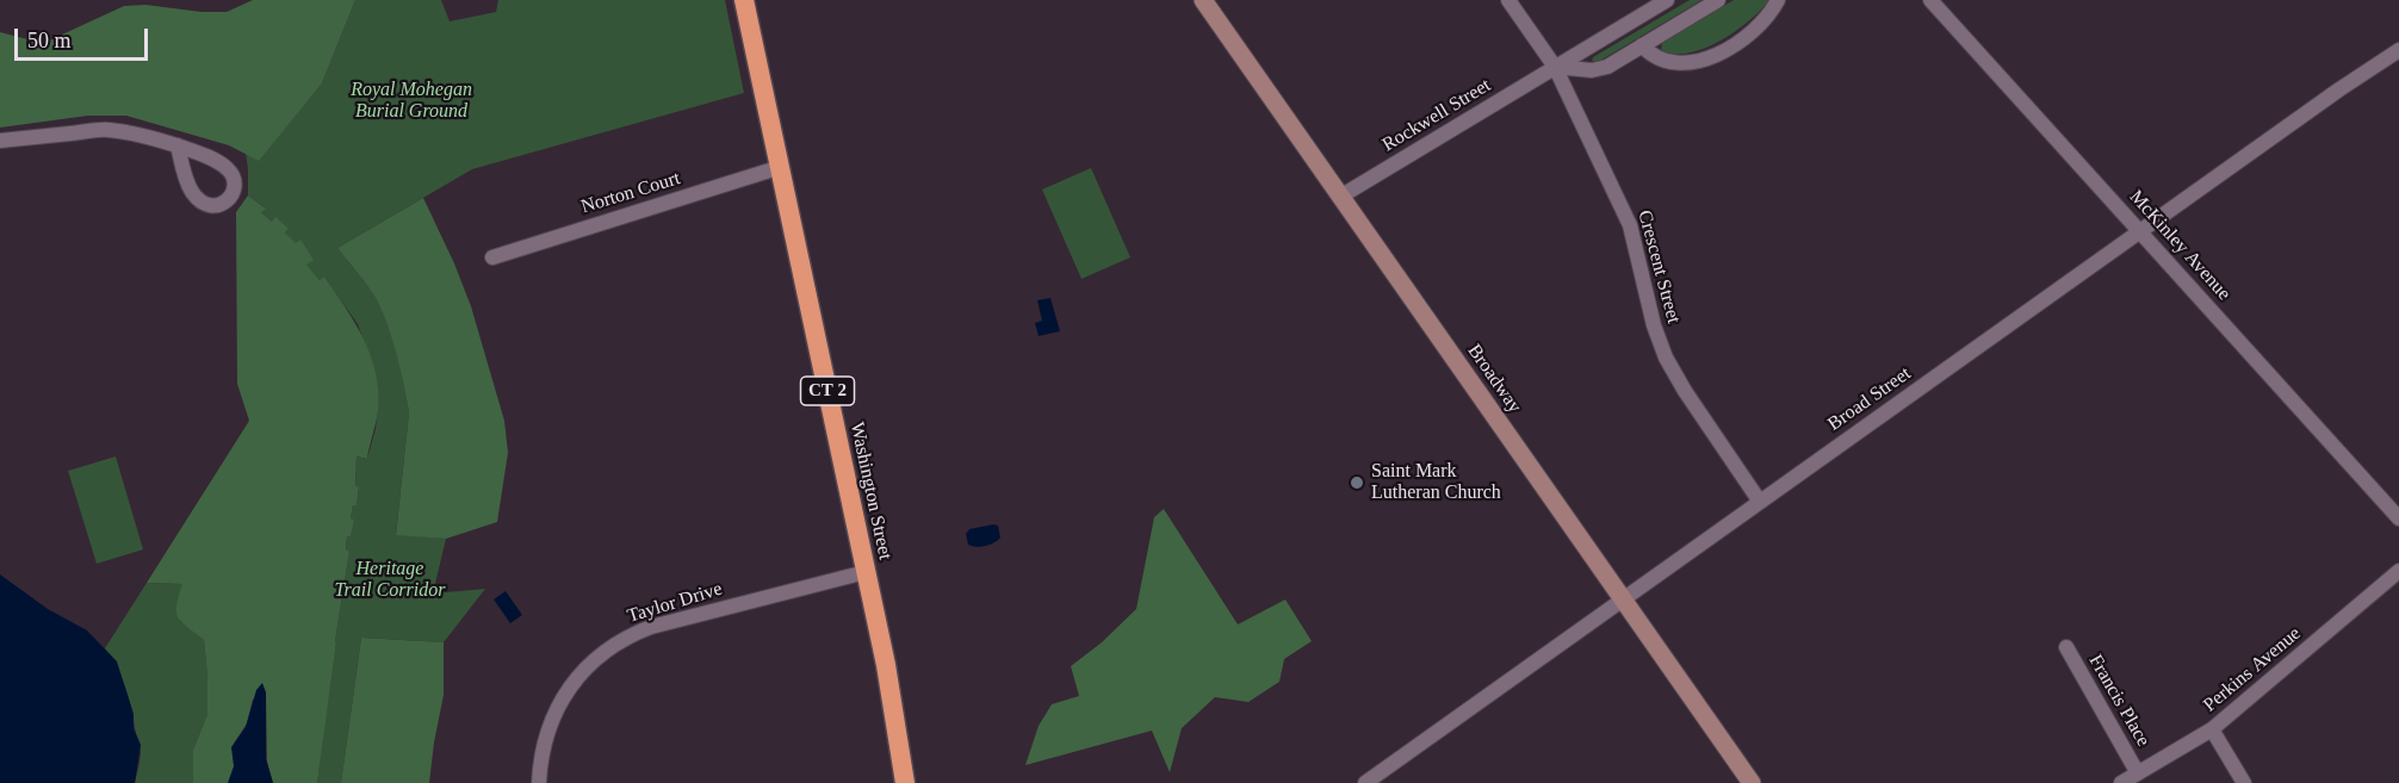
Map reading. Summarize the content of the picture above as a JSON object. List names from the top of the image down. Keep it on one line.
{"streets":{"highway":["CT 2","Washington Street"],"main road":["Broadway"],"street":["Rockwell Street","Norton Court","McKinley Avenue","Crescent Street","Broad Street","Taylor Drive","Perkins Avenue","Francis Place"]},"crossings":[["Rockwell Street","Crescent Street"],["Rockwell Street","Broadway"],["Norton Court","Washington Street"],["McKinley Avenue","Broad Street"],["Crescent Street","Broad Street"],["Broadway","Broad Street"],["Washington Street","Taylor Drive"],["Perkins Avenue","Francis Place"]],"parks":["Royal Mohegan Burial Ground","Heritage Trail Corridor"],"places":["Saint Mark Lutheran Church"],"scale_bar":"50 m"}
